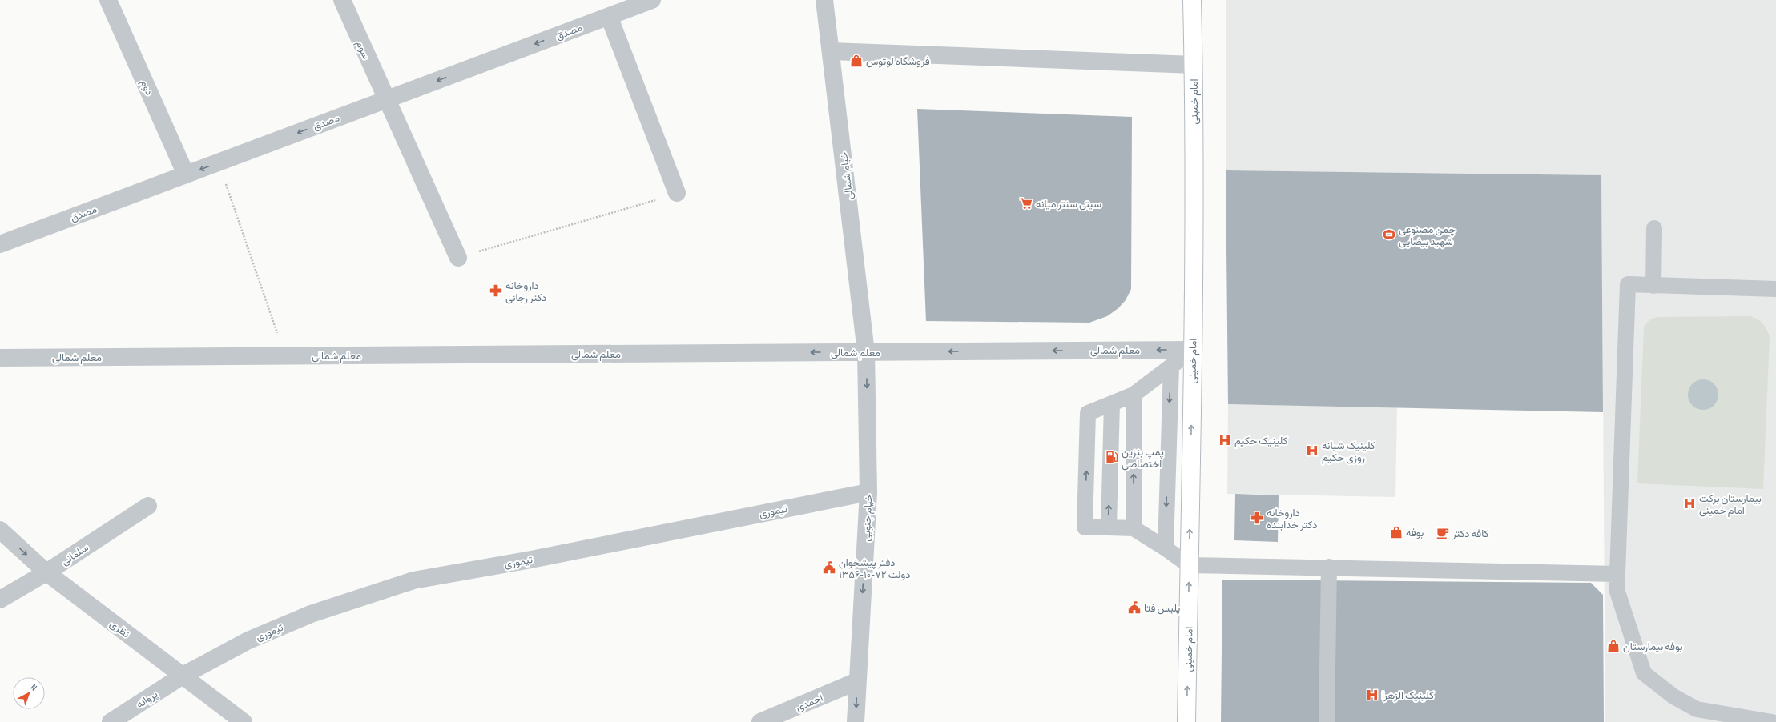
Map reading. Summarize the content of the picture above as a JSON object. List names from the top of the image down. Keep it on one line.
{"streets":{"main road":["امام خمینی"],"street":["مصدق","سوم","دوم","خیام شمالی","معلم شمالی","تیموری","خیام جنوبی","سلمانی","نظری","پروانه","احمدی"]},"crossings":[["مصدق","سوم"],["مصدق","دوم"],["امام خمینی","معلم شمالی"],["خیام شمالی","معلم شمالی"],["خیام شمالی","خیام جنوبی"],["معلم شمالی","خیام جنوبی"],["تیموری","خیام جنوبی"],["تیموری","نظری"],["تیموری","پروانه"],["خیام جنوبی","احمدی"],["سلمانی","نظری"],["نظری","پروانه"]],"one_way":["مصدق","امام خمینی","معلم شمالی","خیام جنوبی"],"places":{"shop":["فروشگاه لوتوس","بوفه","بوفه بیمارستان"],"supermarket":["سیتی سنتر میانه"],"sports":["چمن مصنوعی شهید بیضایی"],"pharmacy":["داروخانه دکتر رجائی","داروخانه دکتر خدابنده"],"hospital":["کلینیک حکیم","کلینیک شبانه روزی حکیم","بیمارستان برکت امام خمینی","کلینیک الزهرا"],"fuel station":["پمپ بنزین اختصاصی"],"cafe":["کافه دکتر"],"public building":["دفتر پیشخوان دولت ۷۲-۱۰-۱۳۵۶","پلیس فتا"]},"north":"top right"}
